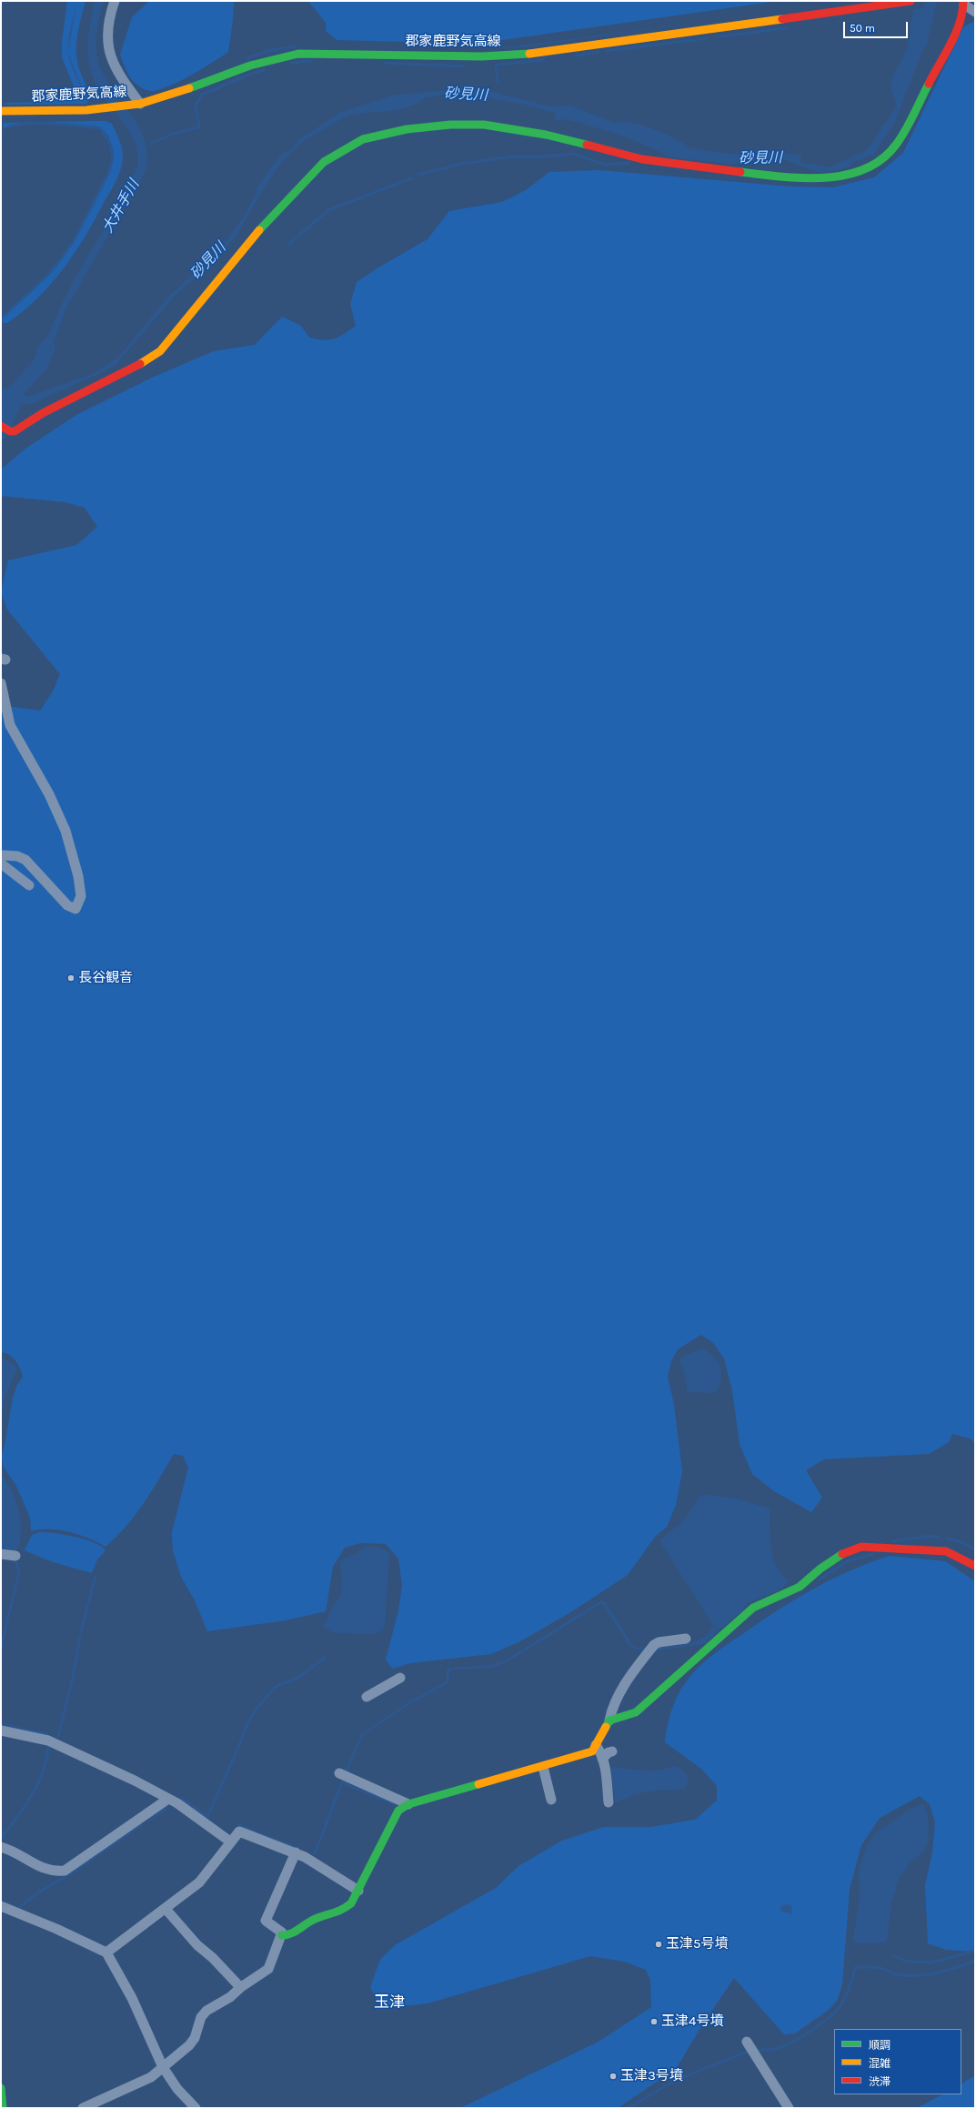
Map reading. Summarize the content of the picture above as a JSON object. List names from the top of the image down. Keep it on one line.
{"streets":{"main road":["郡家鹿野気高線"]},"districts":["玉津"],"water":["砂見川","大井手川"],"places":["長谷観音","玉津5号墳","玉津4号墳","玉津3号墳"],"legend":["順調","混雑","渋滞"],"scale_bar":"50 m"}
